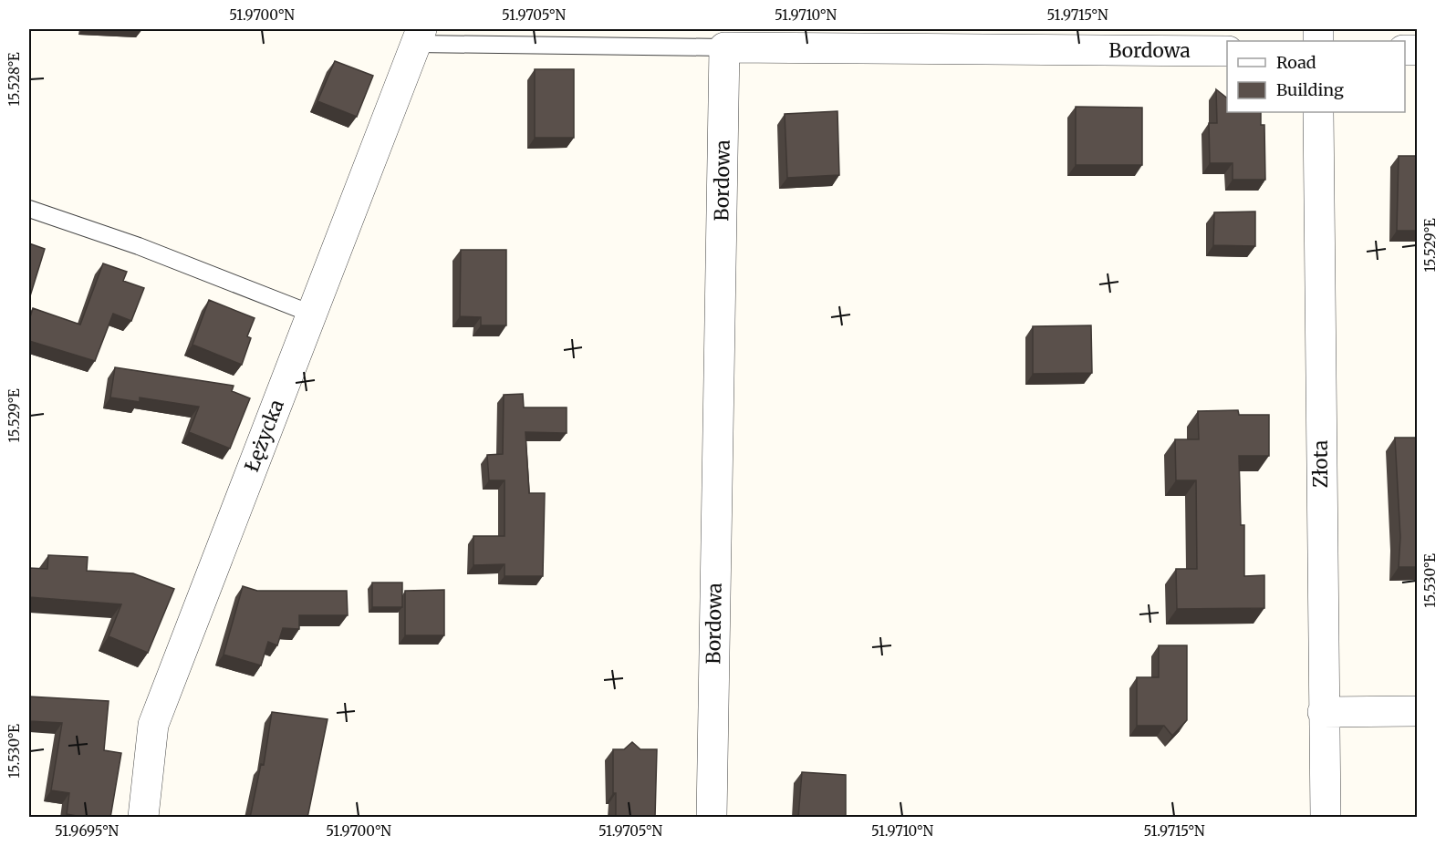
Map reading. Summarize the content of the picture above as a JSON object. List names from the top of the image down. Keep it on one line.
{"streets":{"street":["Bordowa","Łężycka","Złota"]},"legend":["Road","Building"],"coordinates":["51.9700°N","51.9705°N","51.9710°N","51.9715°N","15.528°E","15.529°E","15.530°E","51.9695°N"]}
